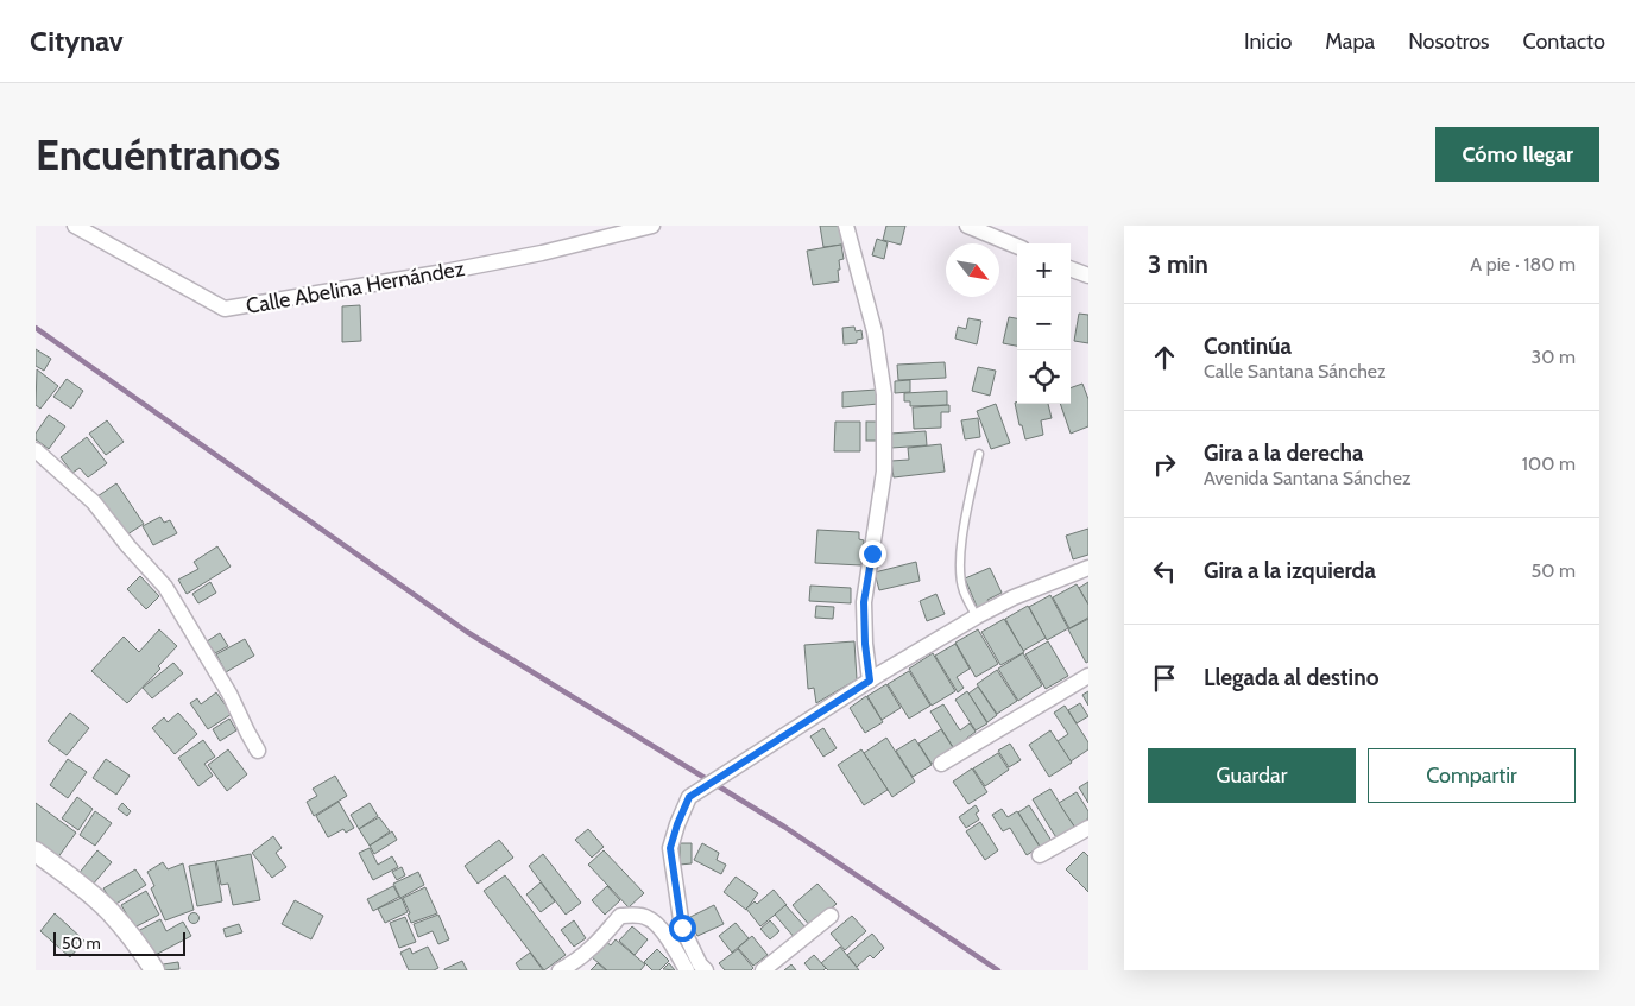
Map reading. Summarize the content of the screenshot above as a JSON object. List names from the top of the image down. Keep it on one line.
{"streets":{"street":["Calle Abelina Hernández"]},"scale_bar":"50 m","north":"bottom right","page":{"header":"Citynav","nav":["Inicio","Mapa","Nosotros","Contacto"],"buttons":["Cómo llegar",["Guardar","Compartir"]],"title":"Encuéntranos","heading":["3 min","A pie · 180 m"],"map_buttons":["+","−"],"list":[["Continúa","Calle Santana Sánchez","30 m"],["Gira a la derecha","Avenida Santana Sánchez","100 m"],["Gira a la izquierda","50 m"],"Llegada al destino"],"scale":"50 m"}}
